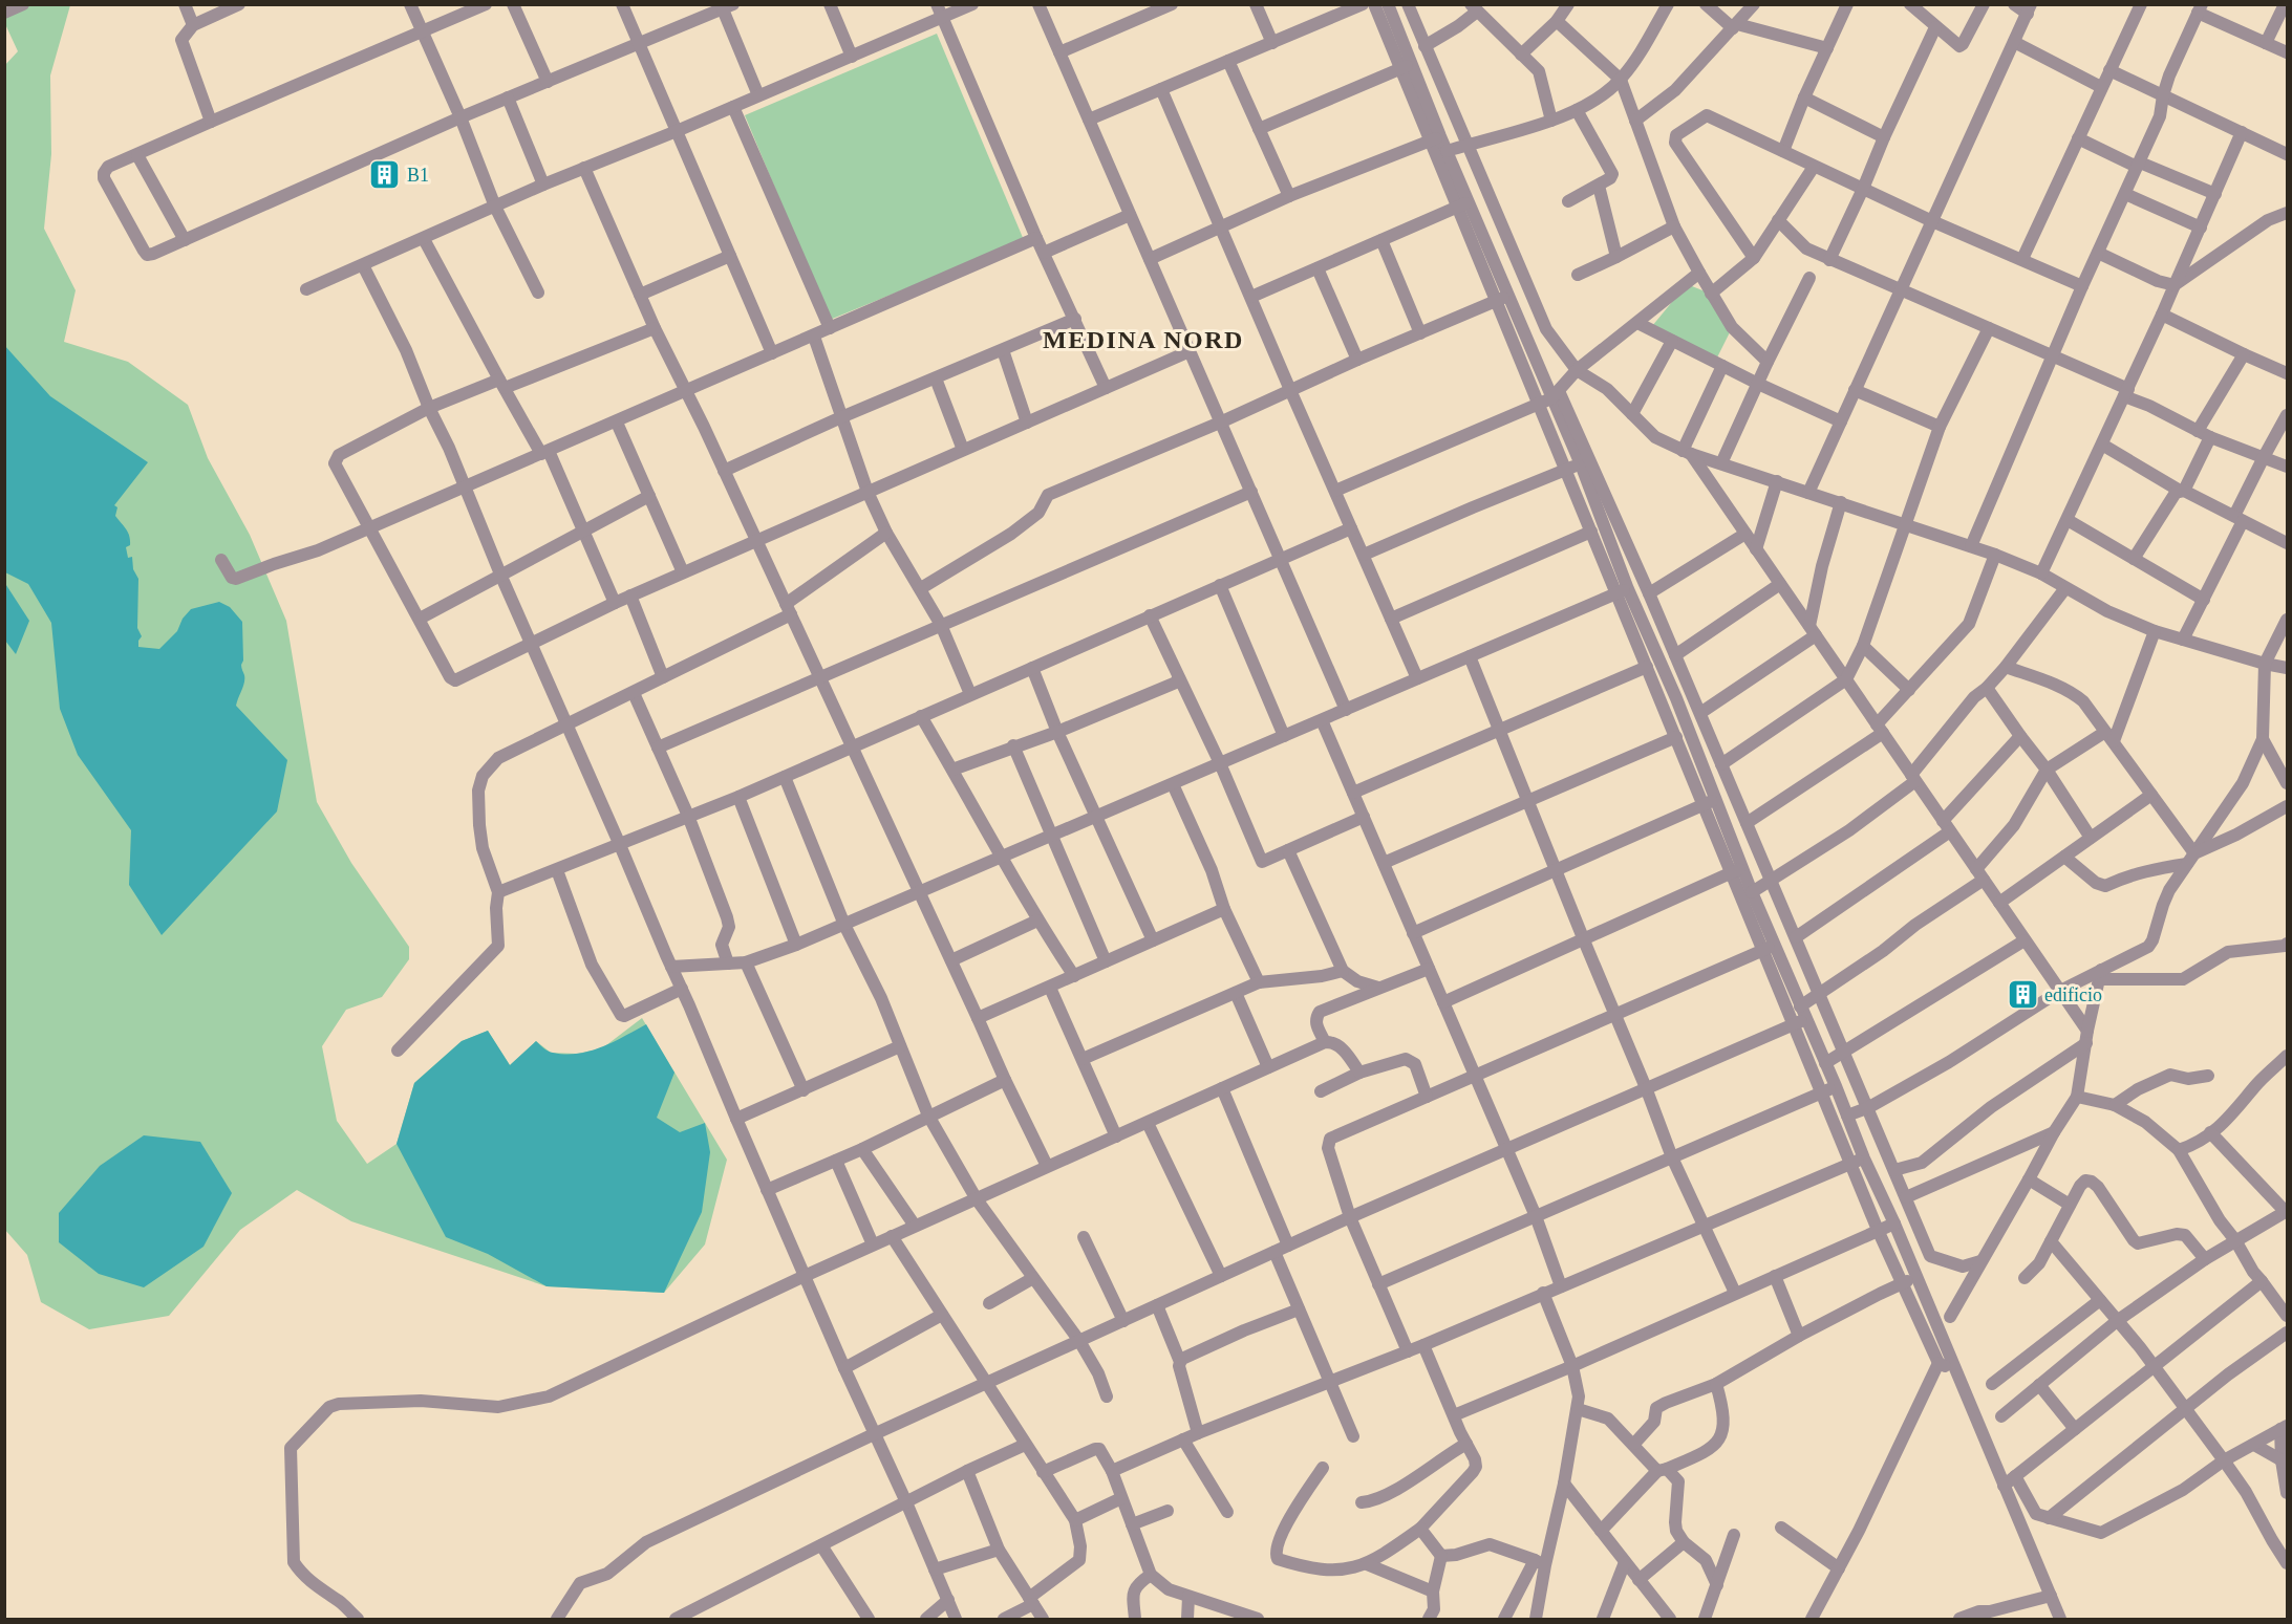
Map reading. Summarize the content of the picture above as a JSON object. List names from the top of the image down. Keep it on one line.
{"districts":["MEDINA NORD"],"places":{"building":["B1","edificio"]}}
